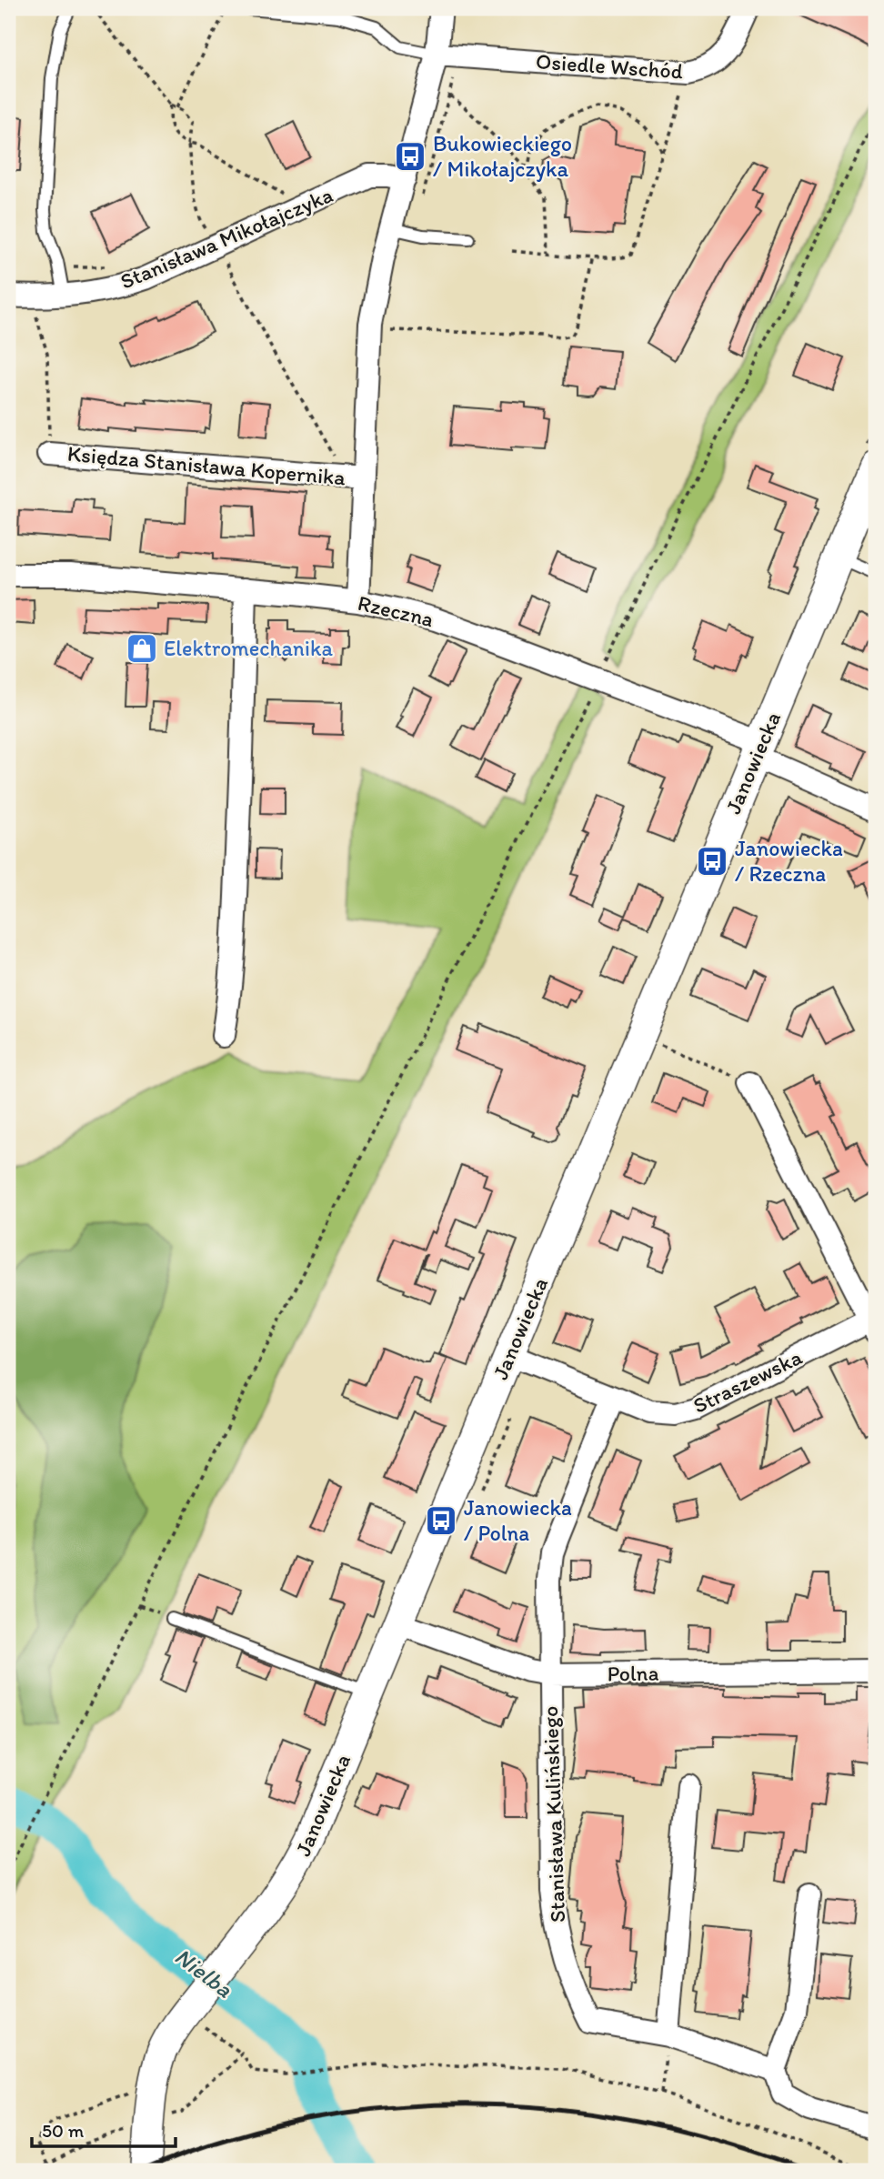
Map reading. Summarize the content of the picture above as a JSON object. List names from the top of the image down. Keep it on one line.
{"streets":{"street":["Osiedle Wschód","Stanisława Mikołajczyka","Księdza Stanisława Kopernika","Rzeczna","Janowiecka","Straszewska","Polna","Stanisława Kulińskiego"]},"crossings":[["Rzeczna","Janowiecka"],["Janowiecka","Straszewska"],["Janowiecka","Polna"],["Polna","Stanisława Kulińskiego"]],"water":["Nielba"],"places":{"bus stop":["Bukowieckiego / Mikołajczyka","Janowiecka / Rzeczna","Janowiecka / Polna"],"shop":["Elektromechanika"]},"scale_bar":"50 m"}
